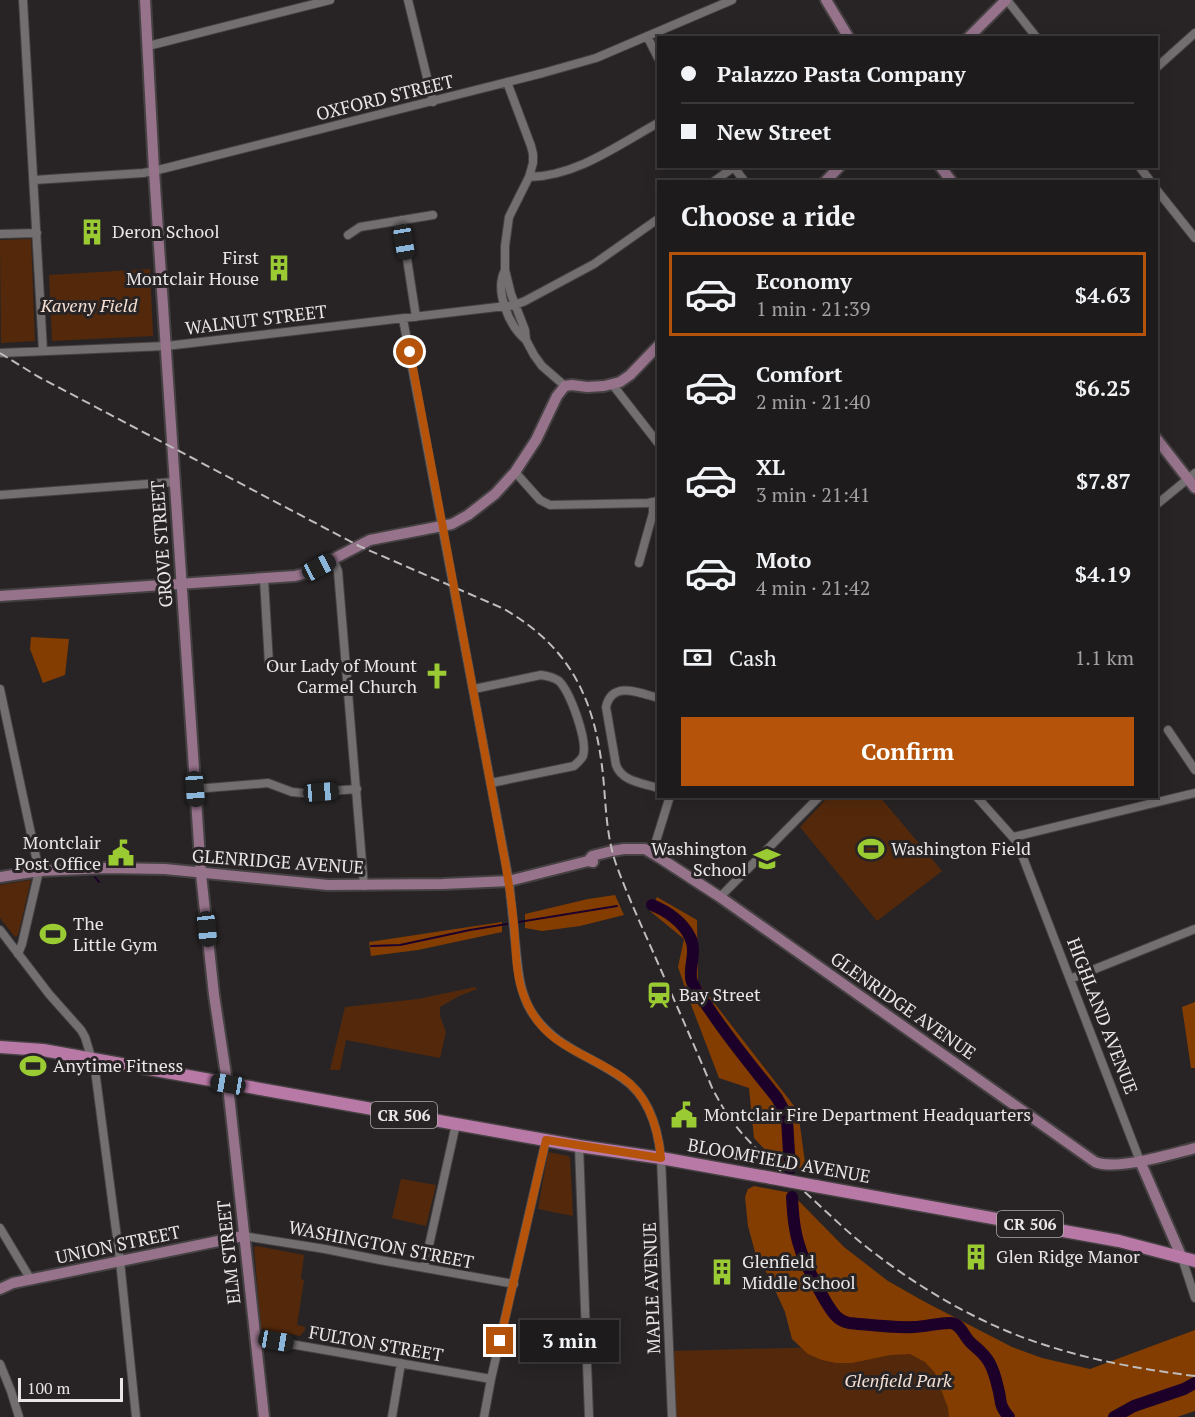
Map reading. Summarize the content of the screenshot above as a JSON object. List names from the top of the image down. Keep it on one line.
{"streets":{"main road":["CR 506","BLOOMFIELD AVENUE"],"street":["OXFORD STREET","WALNUT STREET","GROVE STREET","GLENRIDGE AVENUE","HIGHLAND AVENUE","UNION STREET","WASHINGTON STREET","ELM STREET","MAPLE AVENUE","FULTON STREET"]},"crossings":[["OXFORD STREET","GROVE STREET"],["WALNUT STREET","GROVE STREET"],["WALNUT STREET","MAPLE AVENUE"],["GROVE STREET","GLENRIDGE AVENUE"],["GROVE STREET","BLOOMFIELD AVENUE"],["GROVE STREET","ELM STREET"],["GLENRIDGE AVENUE","HIGHLAND AVENUE"],["GLENRIDGE AVENUE","MAPLE AVENUE"],["HIGHLAND AVENUE","BLOOMFIELD AVENUE"],["BLOOMFIELD AVENUE","ELM STREET"],["BLOOMFIELD AVENUE","MAPLE AVENUE"],["UNION STREET","WASHINGTON STREET"],["UNION STREET","ELM STREET"],["WASHINGTON STREET","ELM STREET"],["ELM STREET","FULTON STREET"]],"parks":["Kaveny Field","Glenfield Park"],"places":{"building":["Deron School","First Montclair House","Glen Ridge Manor","Glenfield Middle School"],"church":["Our Lady of Mount Carmel Church"],"sports":["Washington Field","The Little Gym","Anytime Fitness"],"public building":["Montclair Post Office","Montclair Fire Department Headquarters"],"school or university":["Washington School"],"station":["Bay Street"]},"scale_bar":"100 m","page":{"banner":["Palazzo Pasta Company","New Street"],"heading":"Choose a ride","list":[{"name":"Economy","note":"1 min · 21:39","value":"$4.63"},{"name":"Comfort","note":"2 min · 21:40","value":"$6.25"},{"name":"XL","note":"3 min · 21:41","value":"$7.87"},{"name":"Moto","note":"4 min · 21:42","value":"$4.19"}],"pay":["Cash","1.1 km"],"buttons":"Confirm","bubble":"3 min","scale":"100 m"}}
